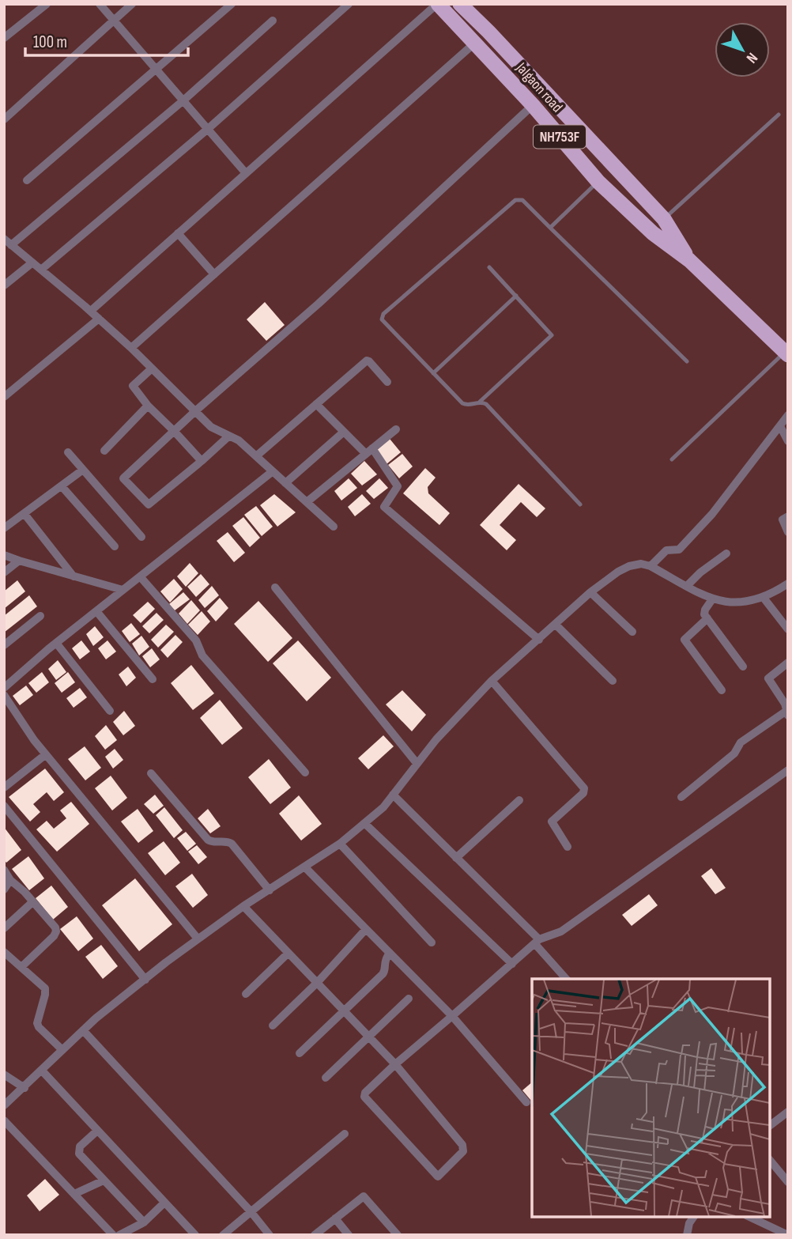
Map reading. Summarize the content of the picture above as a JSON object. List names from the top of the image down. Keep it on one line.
{"streets":{"highway":["Jalgaon road","NH753F"]},"scale_bar":"100 m","north":"bottom right"}
